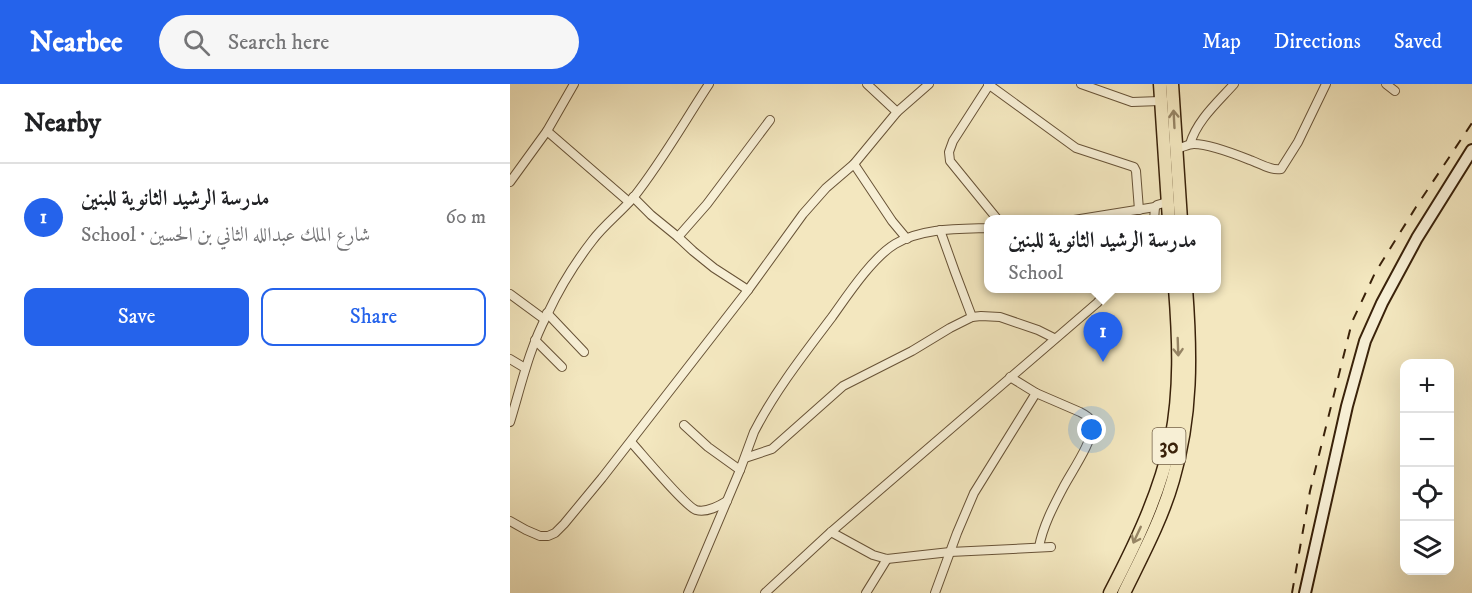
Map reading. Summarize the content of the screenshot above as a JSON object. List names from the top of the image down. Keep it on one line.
{"streets":{"main road":["30"]},"page":{"header":"Nearbee","search":"Search here","nav":["Map","Directions","Saved"],"heading":"Nearby","list":[{"mark":"1","name":"مدرسة الرشيد الثانوية للبنين","note":"School · شارع الملك عبدالله الثاني بن الحسين","value":"60 m"}],"popup":["مدرسة الرشيد الثانوية للبنين","School"],"buttons":["Save","Share"],"pins":"1","map_buttons":["+","−"]}}
